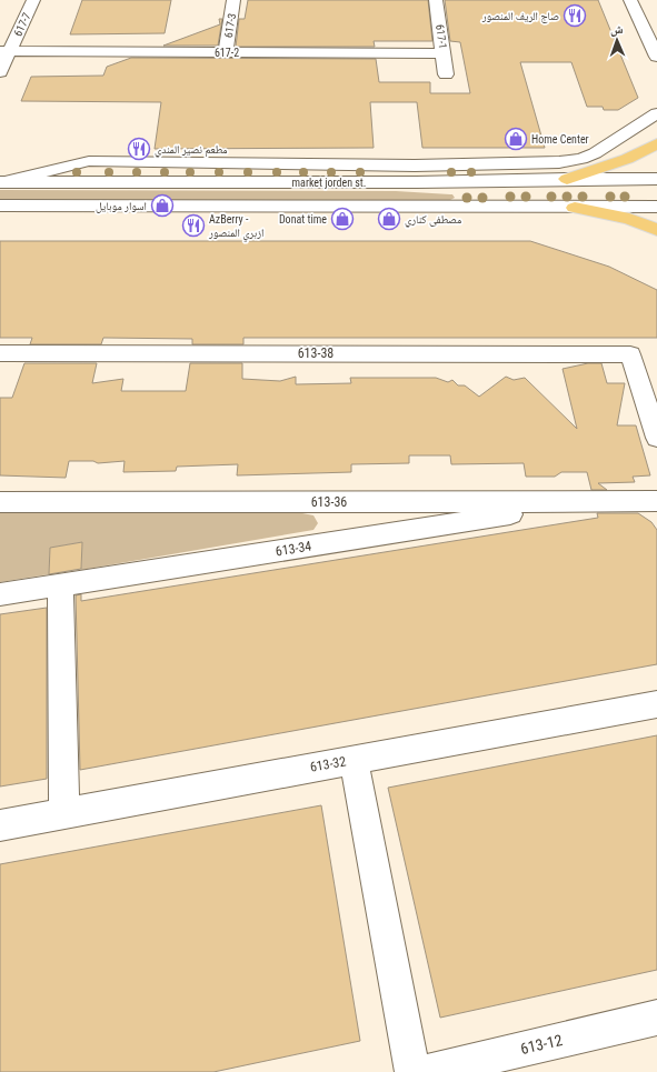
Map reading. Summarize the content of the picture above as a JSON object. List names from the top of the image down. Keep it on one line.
{"streets":{"street":["617-7","617-3","617-1","617-2","market jorden st.","613-38","613-36","613-34","613-32","613-12"]},"crossings":[["617-7","617-2"],["617-3","617-2"],["617-1","617-2"],["613-36","613-34"]],"places":{"restaurant":["صاج الريف المنصور","مطعم نصير المندي","AzBerry - ازبري المنصور"],"shop":["Home Center","اسوار موبايل","Donat time","مصطفى كناري"]},"north":"top"}
